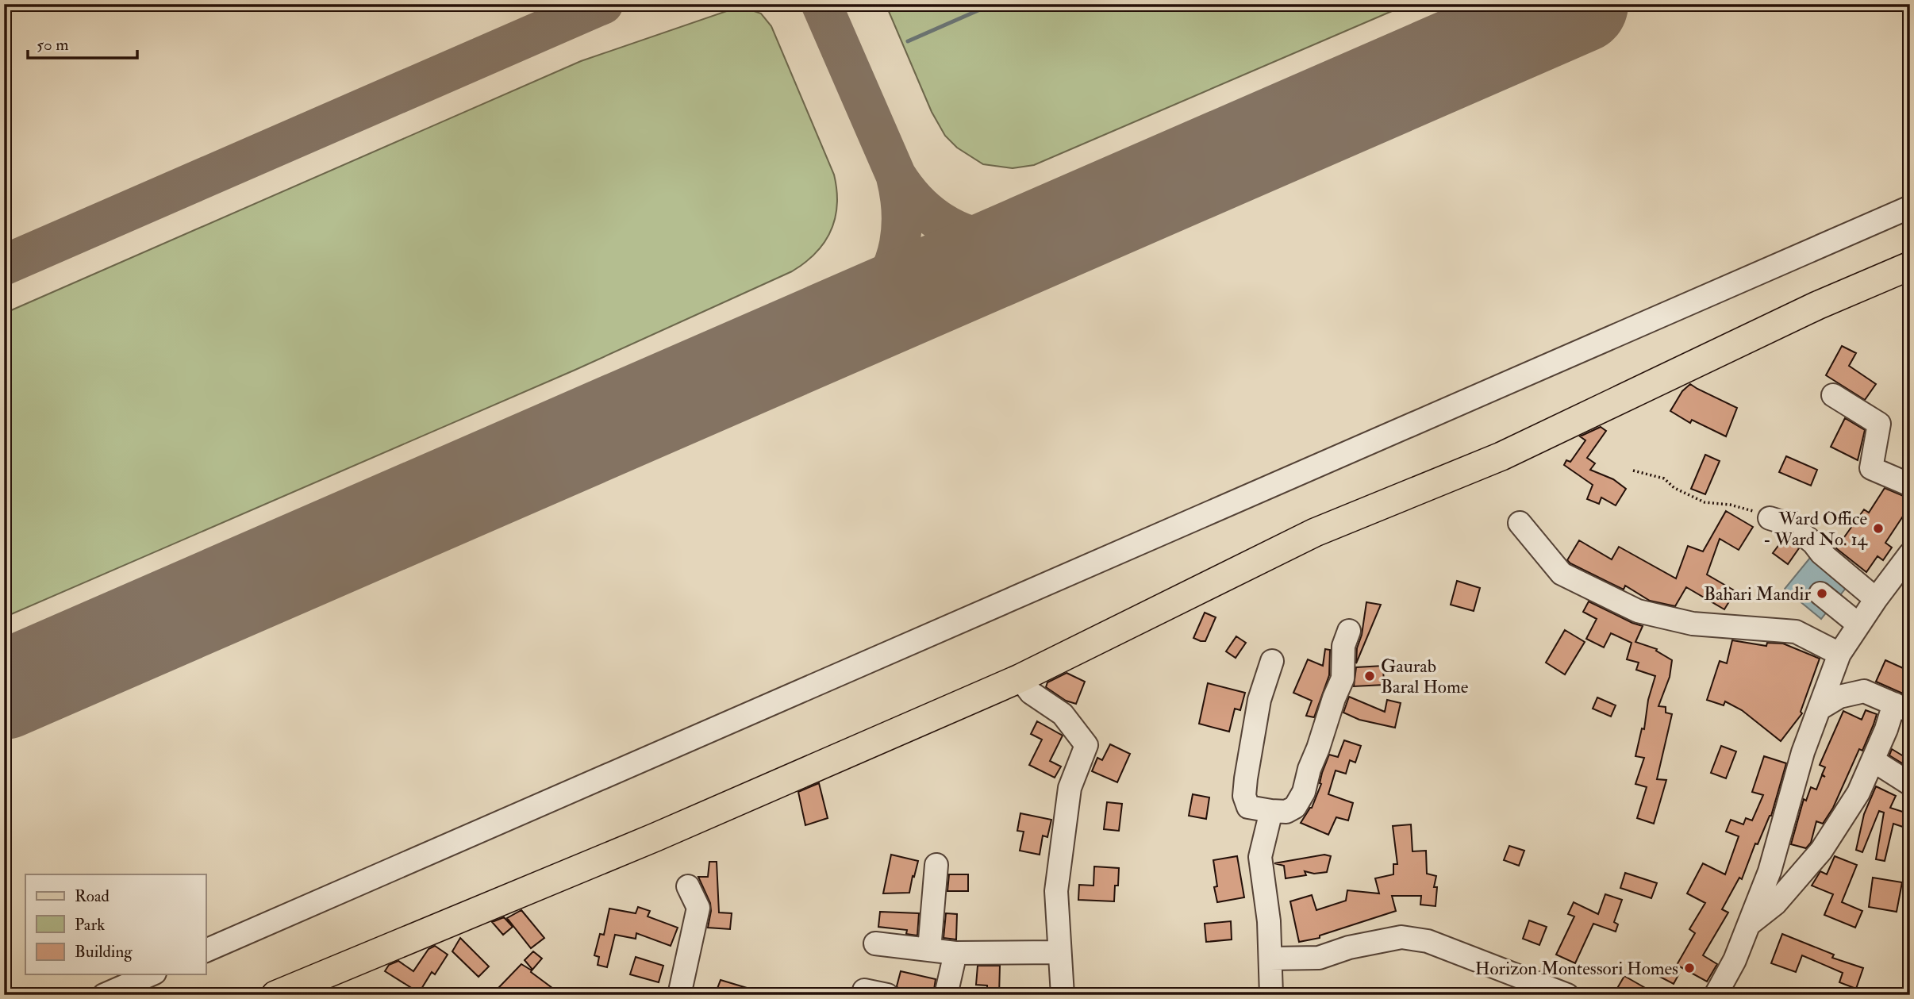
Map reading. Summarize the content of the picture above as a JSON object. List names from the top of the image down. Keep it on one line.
{"places":["Ward Office - Ward No. 14","Bahari Mandir","Gaurab Baral Home","Horizon Montessori Homes"],"legend":["Road","Park","Building"],"scale_bar":"50 m"}
